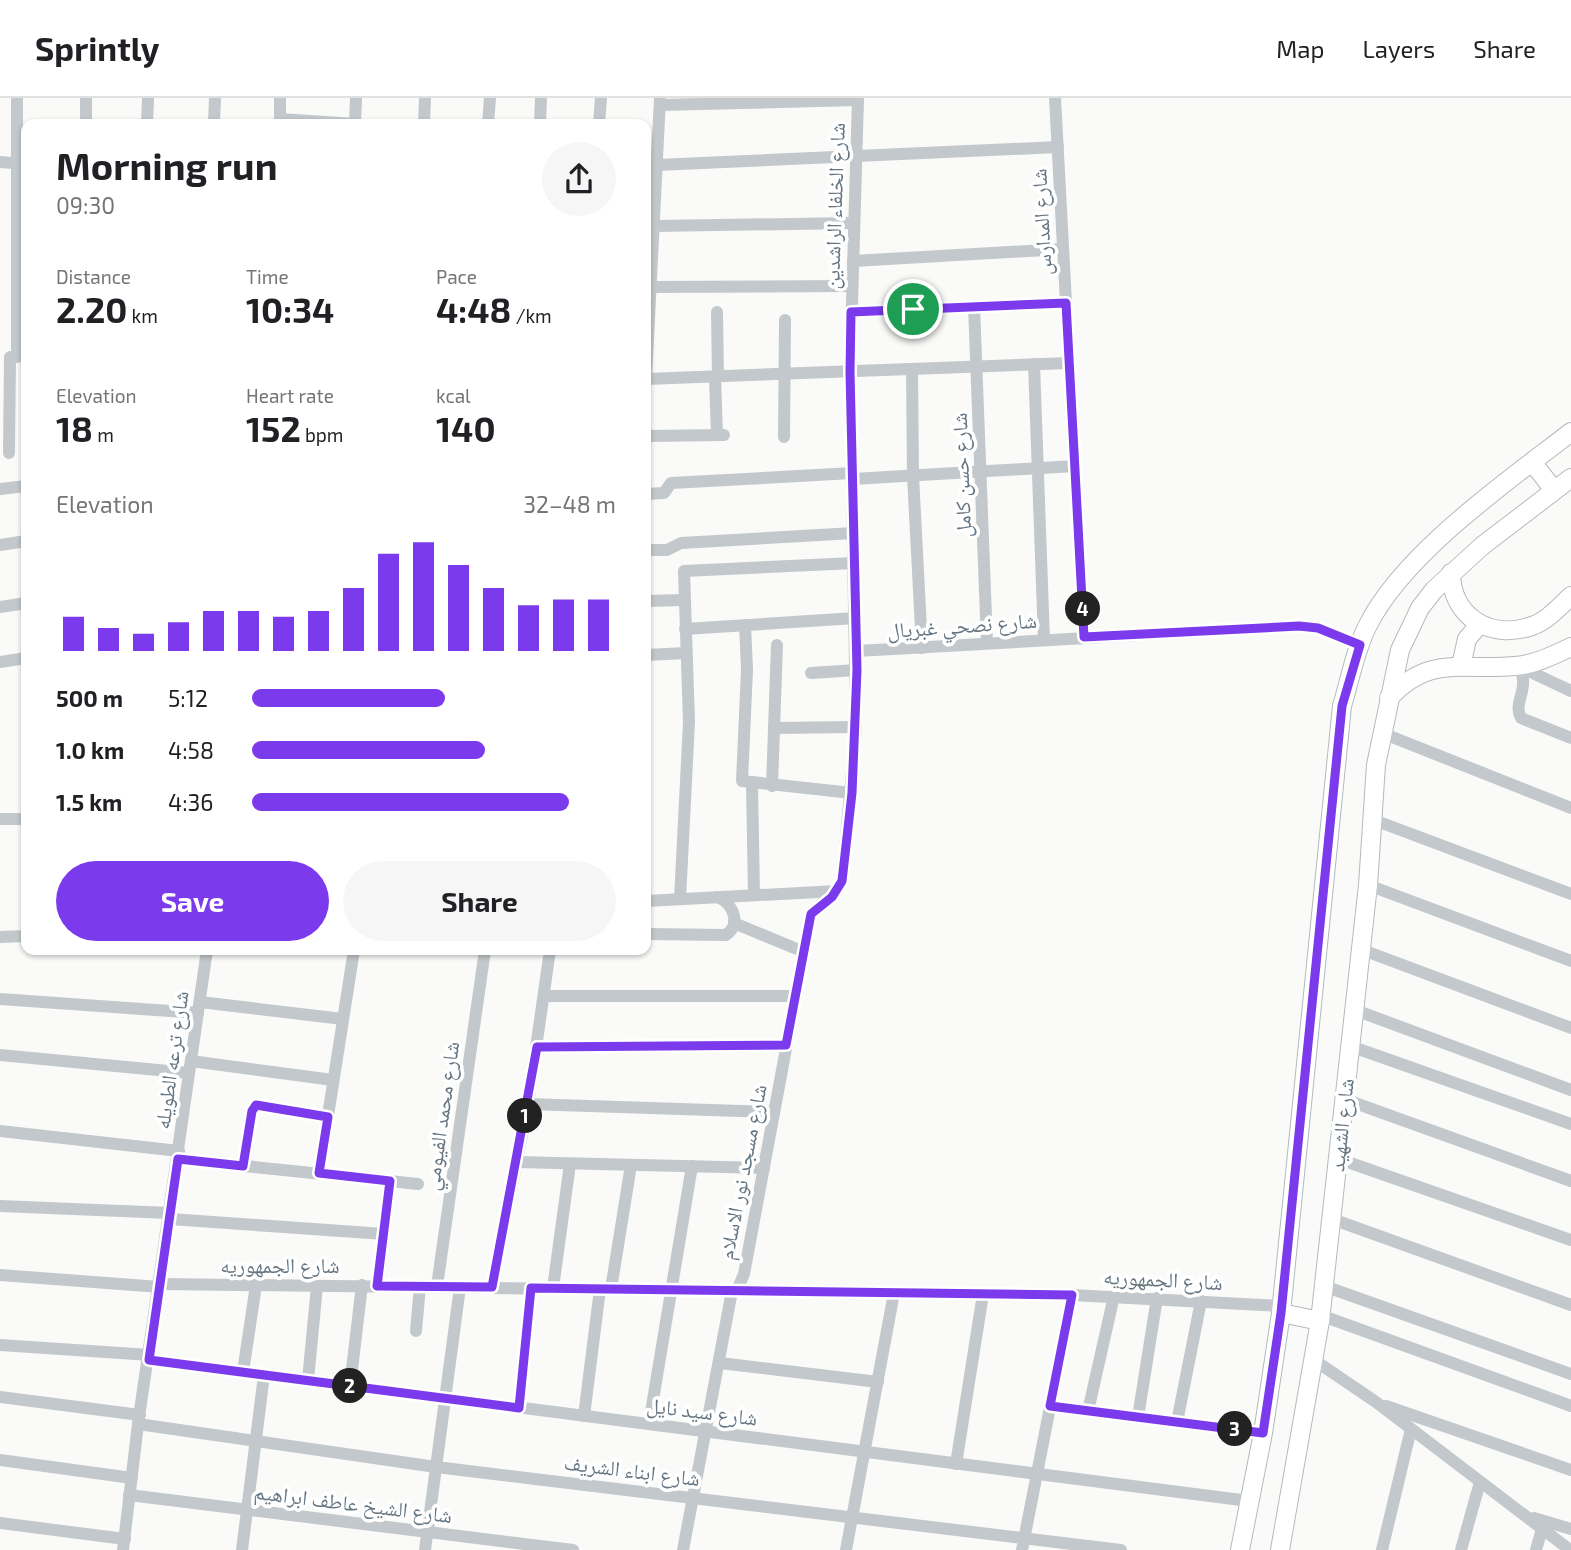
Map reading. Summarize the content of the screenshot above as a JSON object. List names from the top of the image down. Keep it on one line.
{"streets":{"street":["شارع الخلفاء الراشدين","شارع المدارس","شارع حسن كامل","شارع نصحي غبريال","شارع ترعه الطويله","شارع محمد الفيومي","شارع الشهيد","شارع مسجد نور الاسلام","شارع الجمهوريه","شارع سيد نايل","شارع ابناء الشريف","شارع الشيخ عاطف ابراهيم"]},"crossings":[["شارع الخلفاء الراشدين","شارع نصحي غبريال"],["شارع المدارس","شارع نصحي غبريال"],["شارع حسن كامل","شارع نصحي غبريال"],["شارع نصحي غبريال","شارع الشهيد"],["شارع ترعه الطويله","شارع الجمهوريه"],["شارع ترعه الطويله","شارع سيد نايل"],["شارع ترعه الطويله","شارع ابناء الشريف"],["شارع ترعه الطويله","شارع الشيخ عاطف ابراهيم"],["شارع محمد الفيومي","شارع الجمهوريه"],["شارع الشهيد","شارع الجمهوريه"],["شارع الشهيد","شارع سيد نايل"],["شارع مسجد نور الاسلام","شارع الجمهوريه"],["شارع مسجد نور الاسلام","شارع سيد نايل"],["شارع مسجد نور الاسلام","شارع ابناء الشريف"]],"page":{"header":"Sprintly","nav":["Map","Layers","Share"],"heading":["Morning run","09:30"],"stats":[["Distance","2.20 km"],["Time","10:34"],["Pace","4:48 /km"],["Elevation","18 m"],["Heart rate","152 bpm"],["kcal","140"]],"chart":["Elevation","32–48 m"],"pins":["4","1","2","3"],"list":[{"name":"500 m","note":"5:12"},{"name":"1.0 km","note":"4:58"},{"name":"1.5 km","note":"4:36"}],"buttons":["Save","Share"]}}
